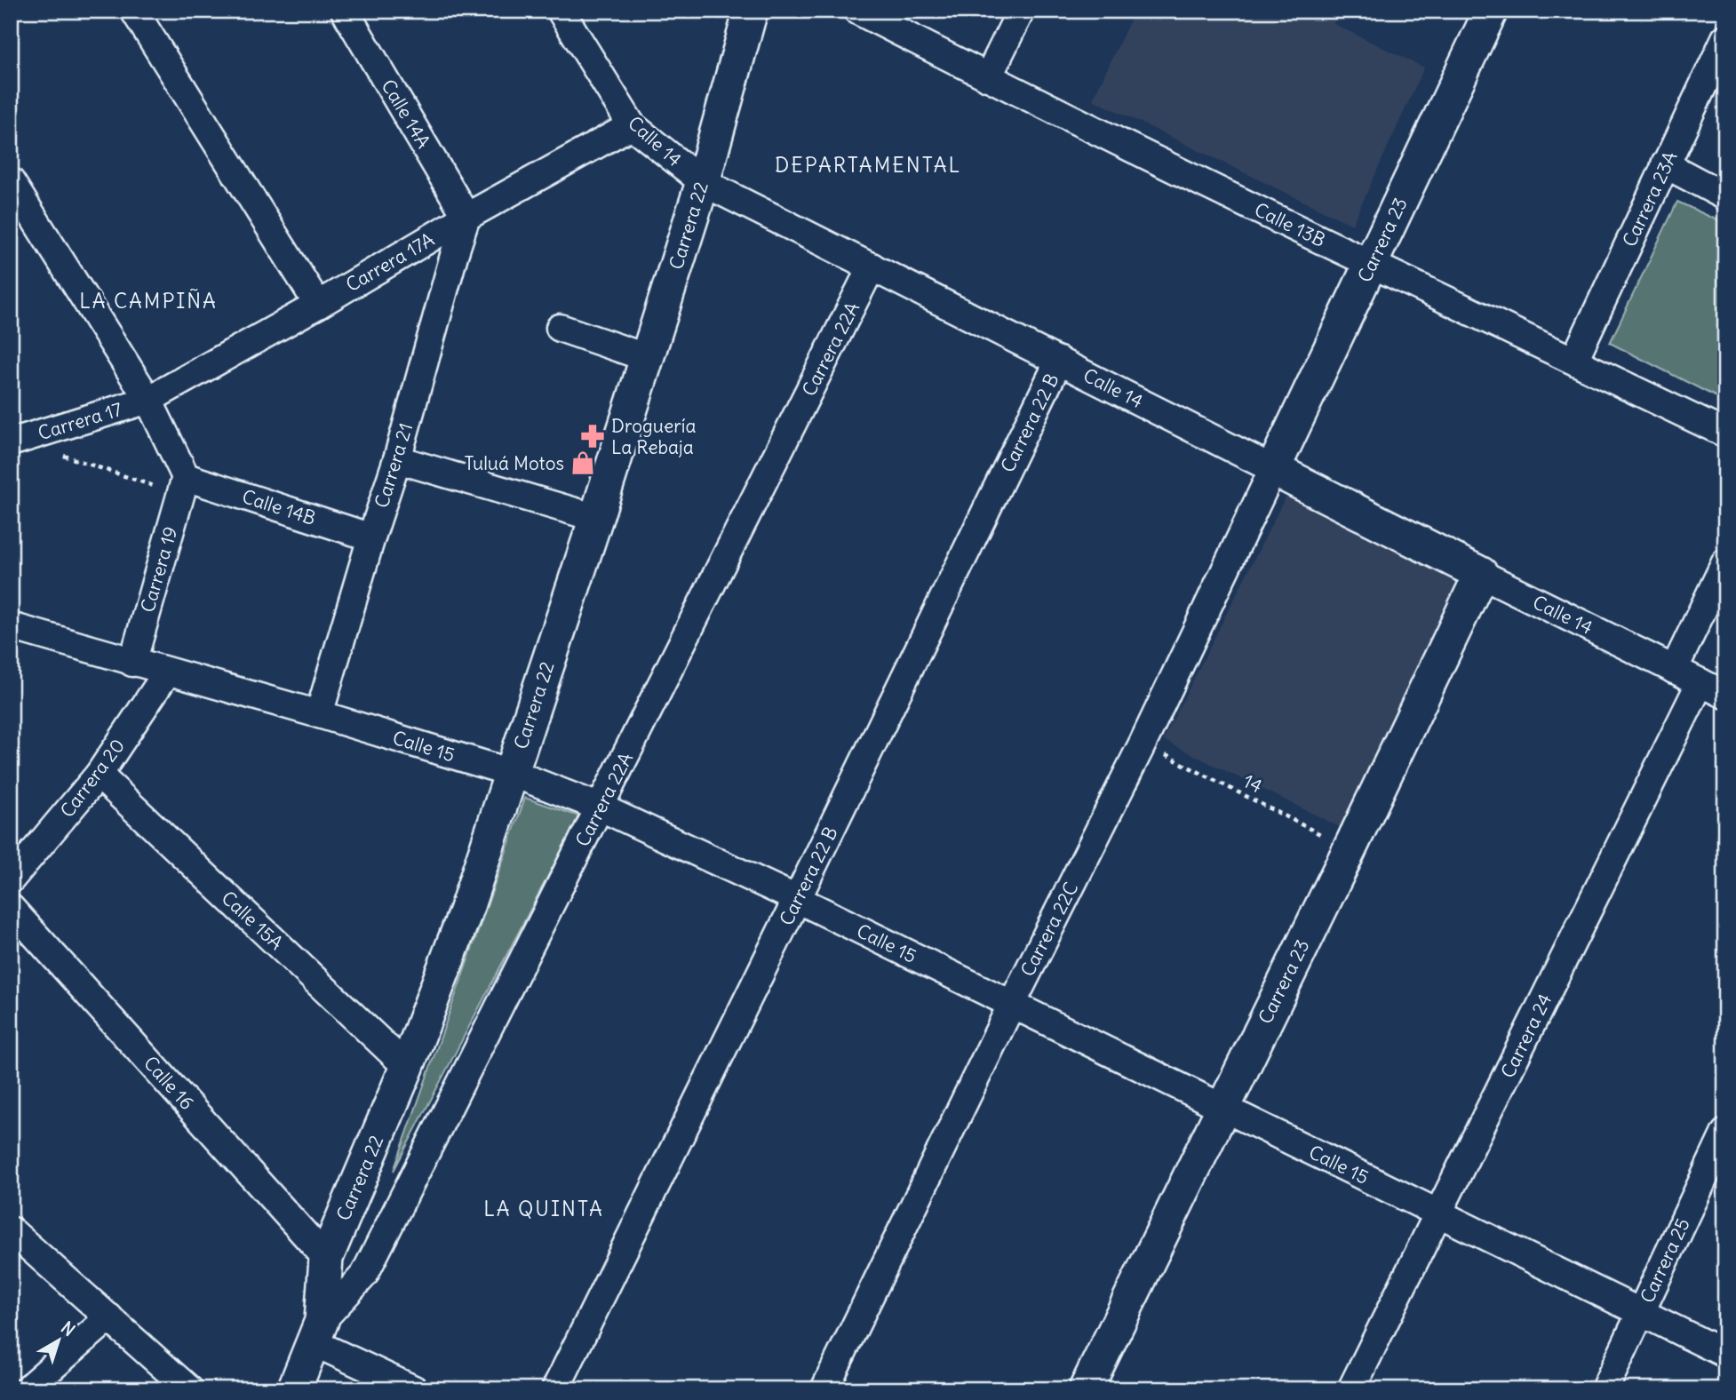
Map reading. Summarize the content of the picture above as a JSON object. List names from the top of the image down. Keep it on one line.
{"streets":{"street":["Calle 14A","Calle 14","Carrera 23A","Calle 13B","Carrera 22","Carrera 23","Carrera 17A","Carrera 22A","Carrera 17","Carrera 22 B","Carrera 21","Calle 14B","Carrera 19","Calle 15","Carrera 20","Calle 15A","Carrera 22C","Carrera 24","Calle 16","Carrera 25"],"path":["14"]},"crossings":[["Calle 14A","Carrera 17A"],["Calle 14A","Carrera 21"],["Calle 14","Carrera 22"],["Calle 14","Carrera 23"],["Calle 14","Carrera 17A"],["Calle 14","Carrera 22A"],["Calle 14","Carrera 22 B"],["Calle 14","Carrera 22C"],["Calle 14","Carrera 24"],["Carrera 23A","Calle 13B"],["Calle 13B","Carrera 23"],["Carrera 22","Carrera 22A"],["Carrera 22","Calle 15"],["Carrera 22","Calle 15A"],["Carrera 22","Calle 16"],["Carrera 23","Calle 15"],["Carrera 23","14"],["Carrera 23","Carrera 22C"],["Carrera 17A","Carrera 17"],["Carrera 17A","Carrera 21"],["Carrera 22A","Calle 15"],["Carrera 22 B","Calle 15"],["Carrera 21","Calle 14B"],["Carrera 21","Calle 15"],["Calle 14B","Carrera 19"],["Carrera 19","Calle 15"],["Calle 15","Carrera 20"],["Calle 15","Carrera 22C"],["Calle 15","Carrera 24"],["Calle 15","Carrera 25"],["Carrera 20","Calle 15A"],["14","Carrera 22C"]],"districts":["DEPARTAMENTAL","LA CAMPIÑA","LA QUINTA"],"places":{"pharmacy":["Droguería La Rebaja"],"shop":["Tuluá Motos"]},"north":"top right"}
